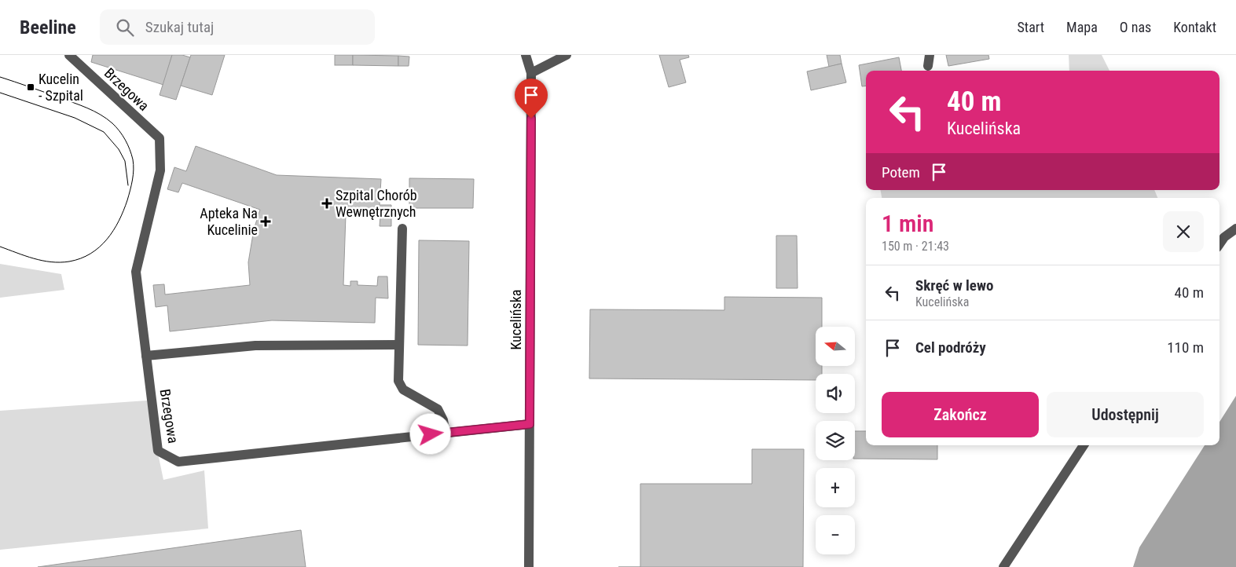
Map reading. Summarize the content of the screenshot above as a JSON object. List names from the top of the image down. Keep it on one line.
{"streets":{"street":["Brzegowa","Kucelińska"]},"crossings":[["Brzegowa","Kucelińska"]],"places":{"transit":["Kucelin - Szpital"],"health":["Szpital Chorób Wewnętrznych","Apteka Na Kucelinie"]},"north":"left","page":{"header":"Beeline","search":"Szukaj tutaj","nav":["Start","Mapa","O nas","Kontakt"],"turn":["40 m","Kucelińska"],"then":"Potem","heading":["1 min","150 m · 21:43"],"list":[{"name":"Skręć w lewo","note":"Kucelińska","value":"40 m"},{"name":"Cel podróży","value":"110 m"}],"map_buttons":["+","−"],"buttons":["Zakończ","Udostępnij"]}}
